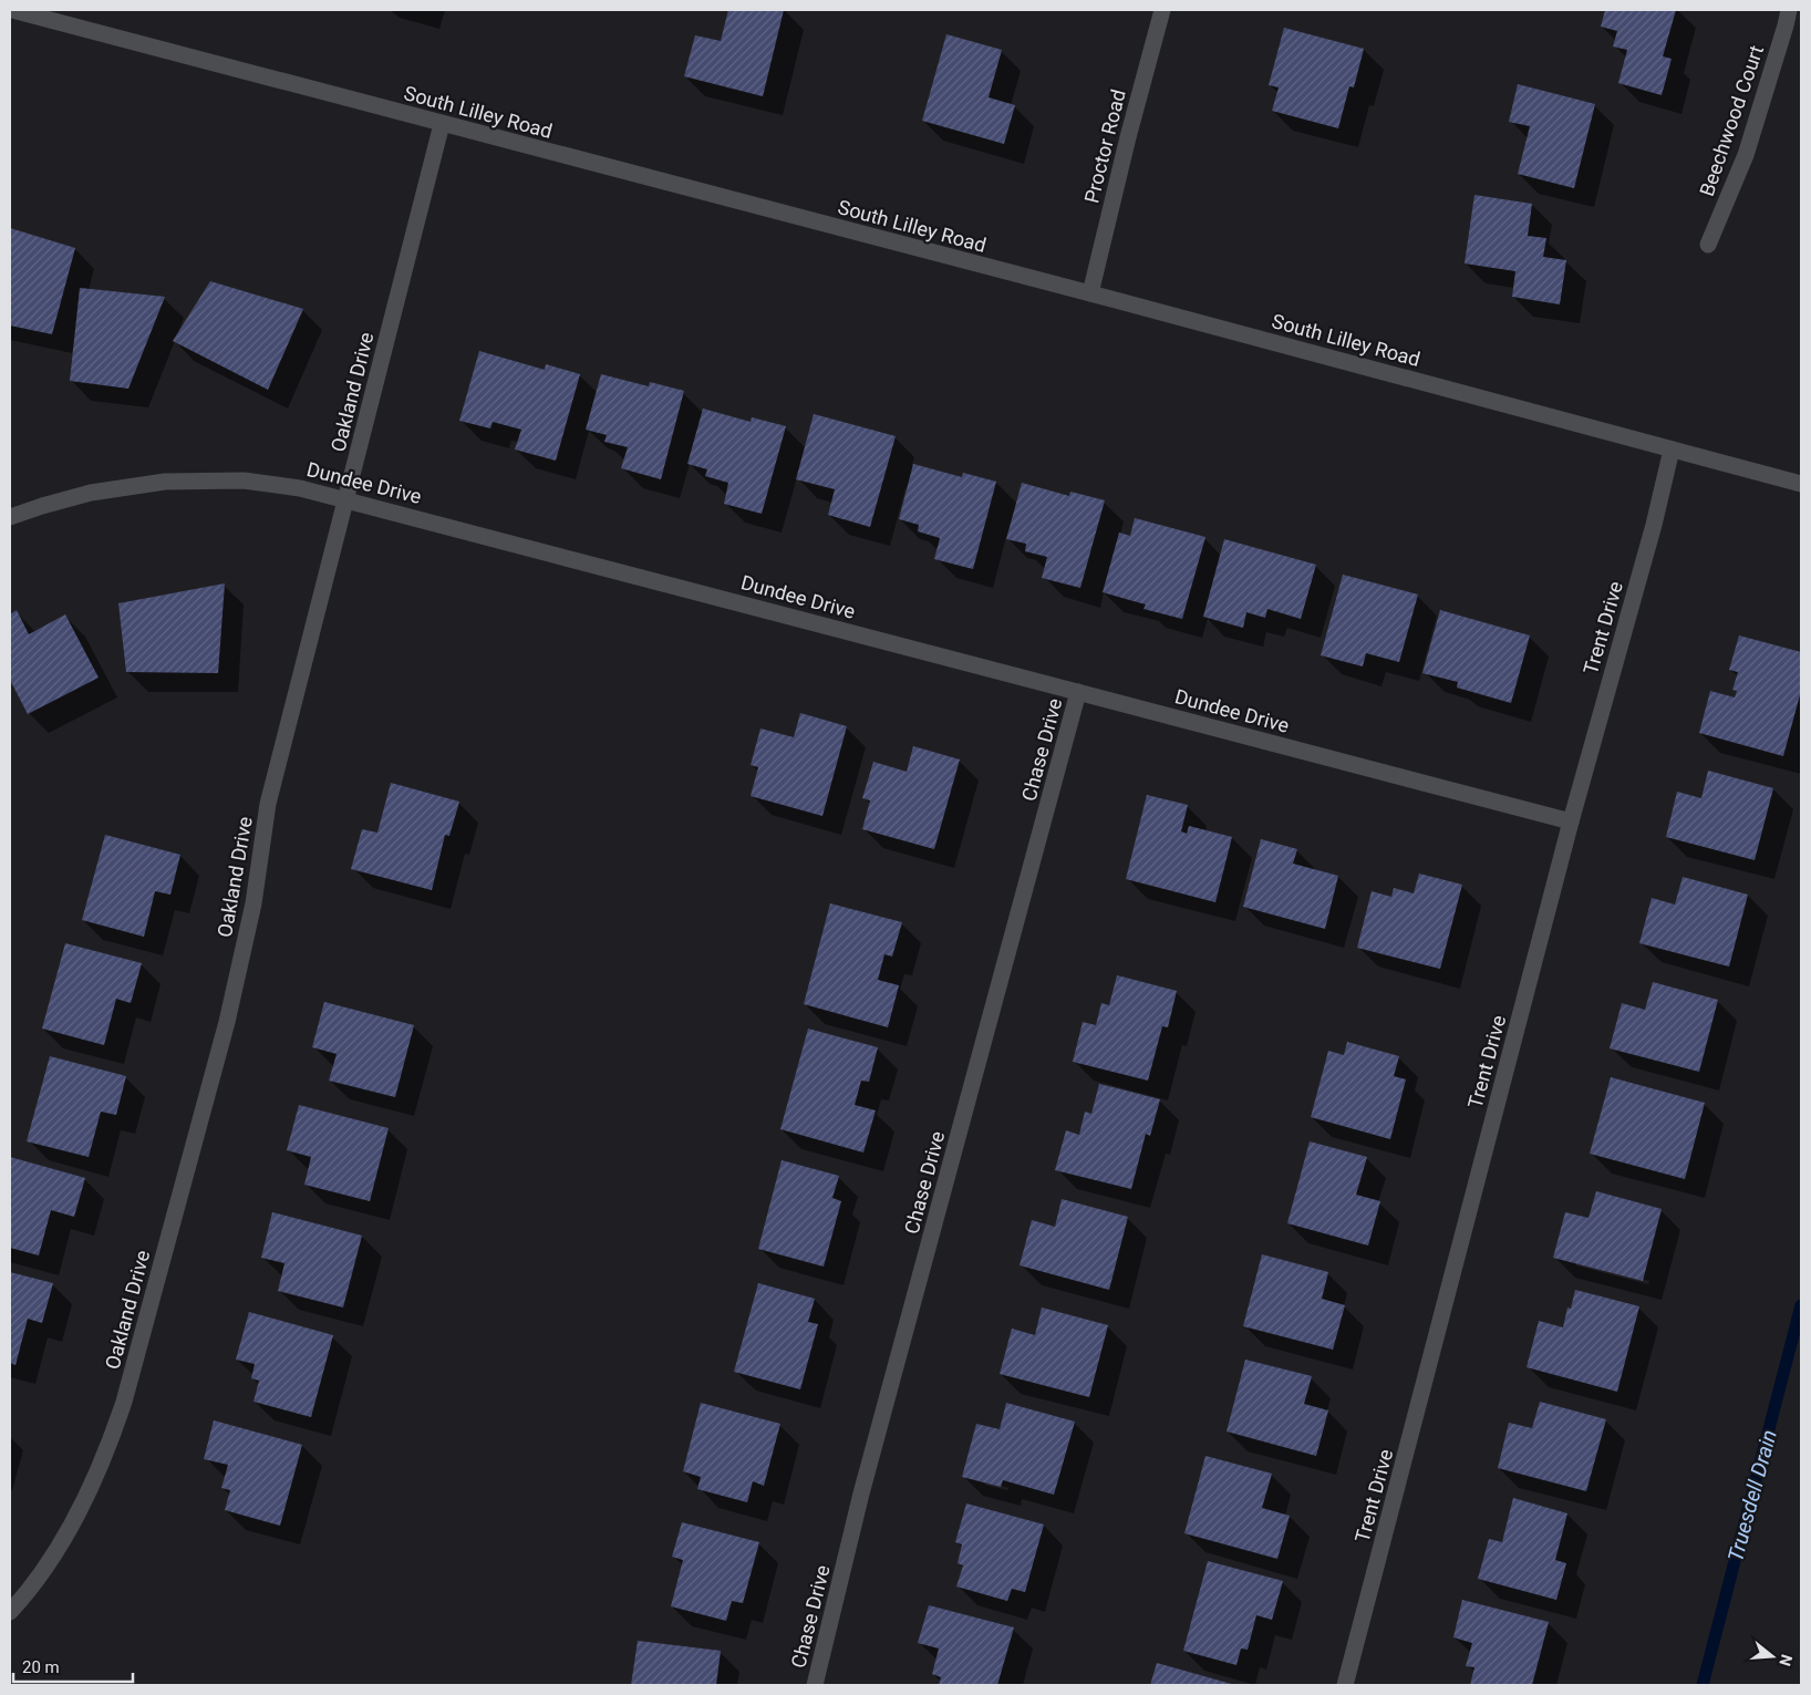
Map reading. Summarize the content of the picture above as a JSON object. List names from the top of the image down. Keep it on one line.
{"streets":{"street":["South Lilley Road","Beechwood Court","Proctor Road","Oakland Drive","Dundee Drive","Trent Drive","Chase Drive"]},"crossings":[["South Lilley Road","Proctor Road"],["South Lilley Road","Oakland Drive"],["South Lilley Road","Trent Drive"],["Oakland Drive","Dundee Drive"],["Dundee Drive","Trent Drive"],["Dundee Drive","Chase Drive"]],"water":["Truesdell Drain"],"scale_bar":"20 m","north":"right"}
